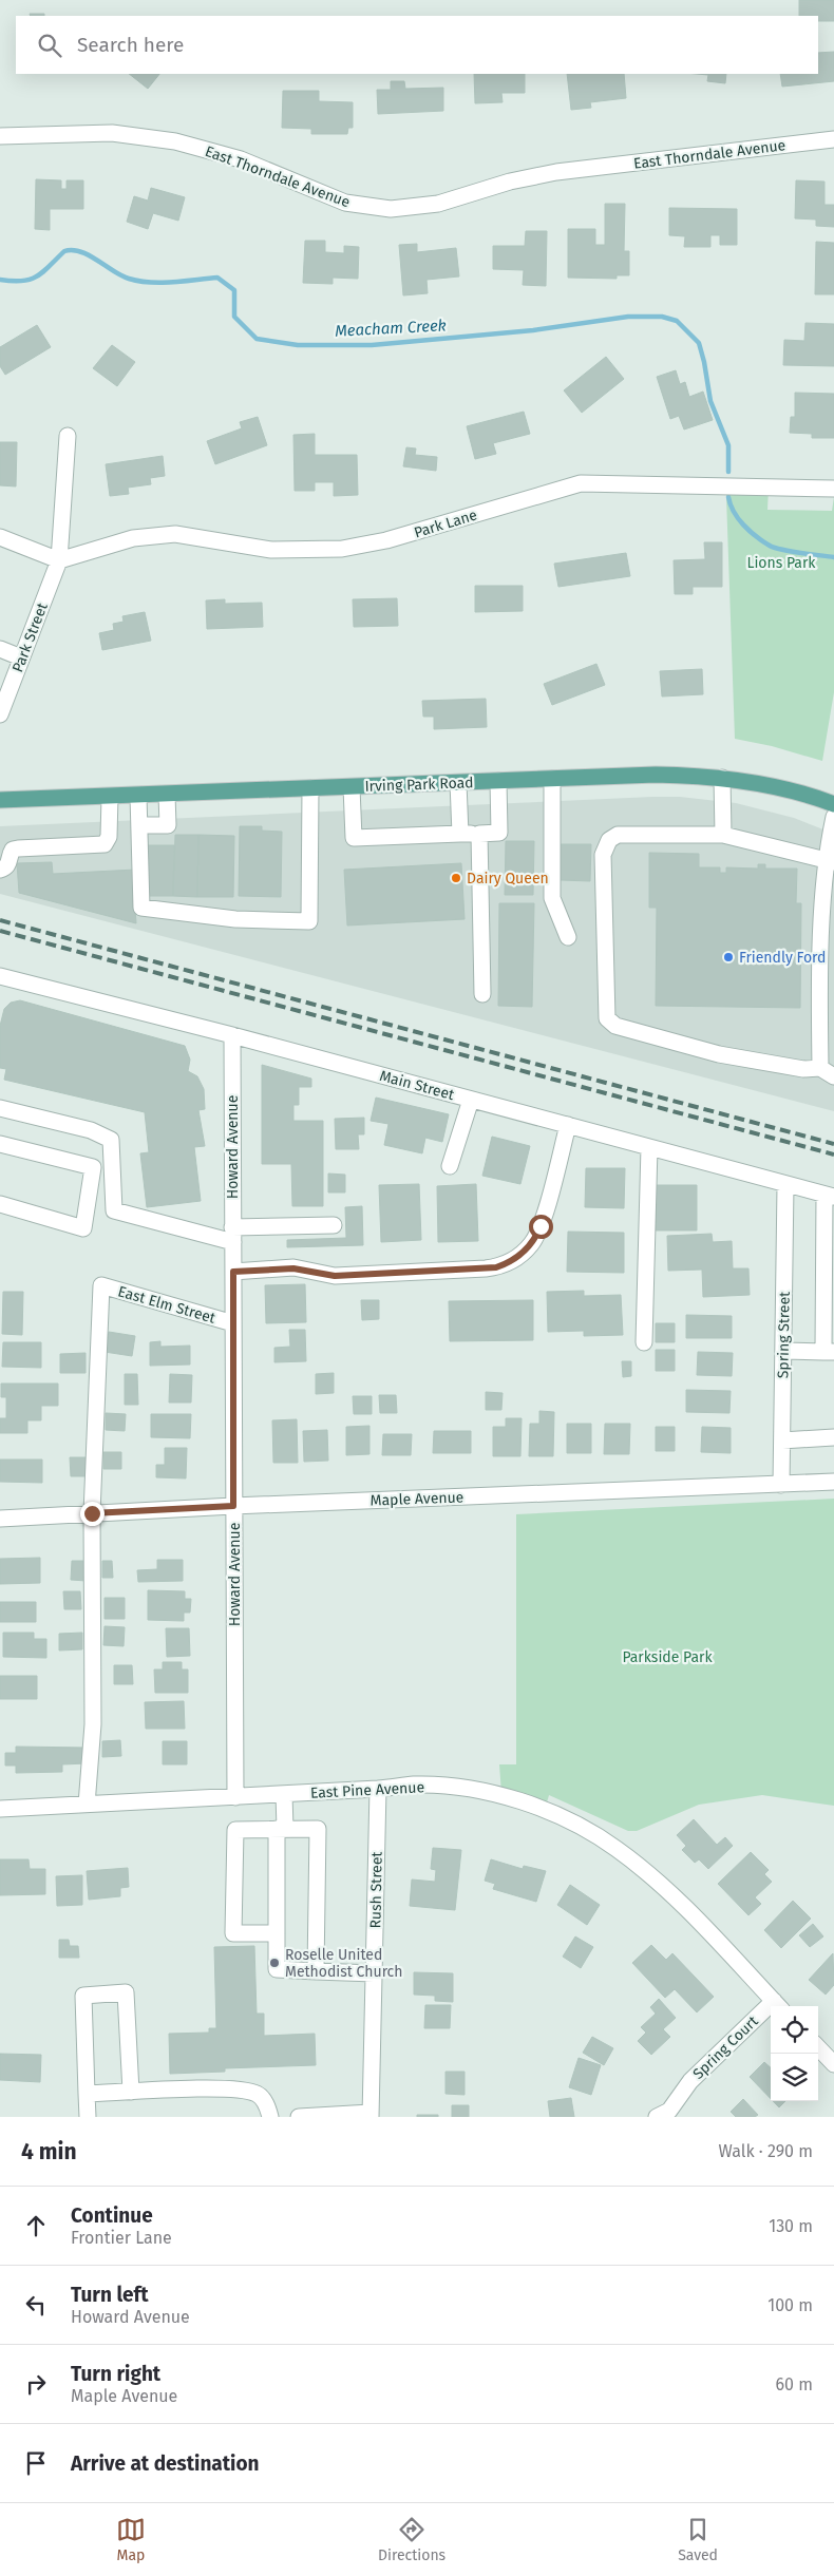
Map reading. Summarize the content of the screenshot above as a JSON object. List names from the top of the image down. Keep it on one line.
{"streets":{"main road":["Irving Park Road"],"street":["East Thorndale Avenue","Park Lane","Park Street","Main Street","Howard Avenue","East Elm Street","Spring Street","Maple Avenue","East Pine Avenue","Rush Street","Spring Court"]},"crossings":[["Park Lane","Park Street"],["Main Street","Howard Avenue"],["Main Street","Spring Street"],["Howard Avenue","East Elm Street"],["Howard Avenue","Maple Avenue"],["Howard Avenue","East Pine Avenue"],["East Elm Street","Maple Avenue"],["Spring Street","Maple Avenue"],["East Pine Avenue","Rush Street"],["East Pine Avenue","Spring Court"]],"water":["Meacham Creek"],"parks":["Lions Park","Parkside Park"],"places":["Dairy Queen","Friendly Ford","Roselle United Methodist Church"],"page":{"search":"Search here","heading":["4 min","Walk · 290 m"],"list":[["Continue","Frontier Lane","130 m"],["Turn left","Howard Avenue","100 m"],["Turn right","Maple Avenue","60 m"],"Arrive at destination"],"nav":["Map","Directions","Saved"]}}
